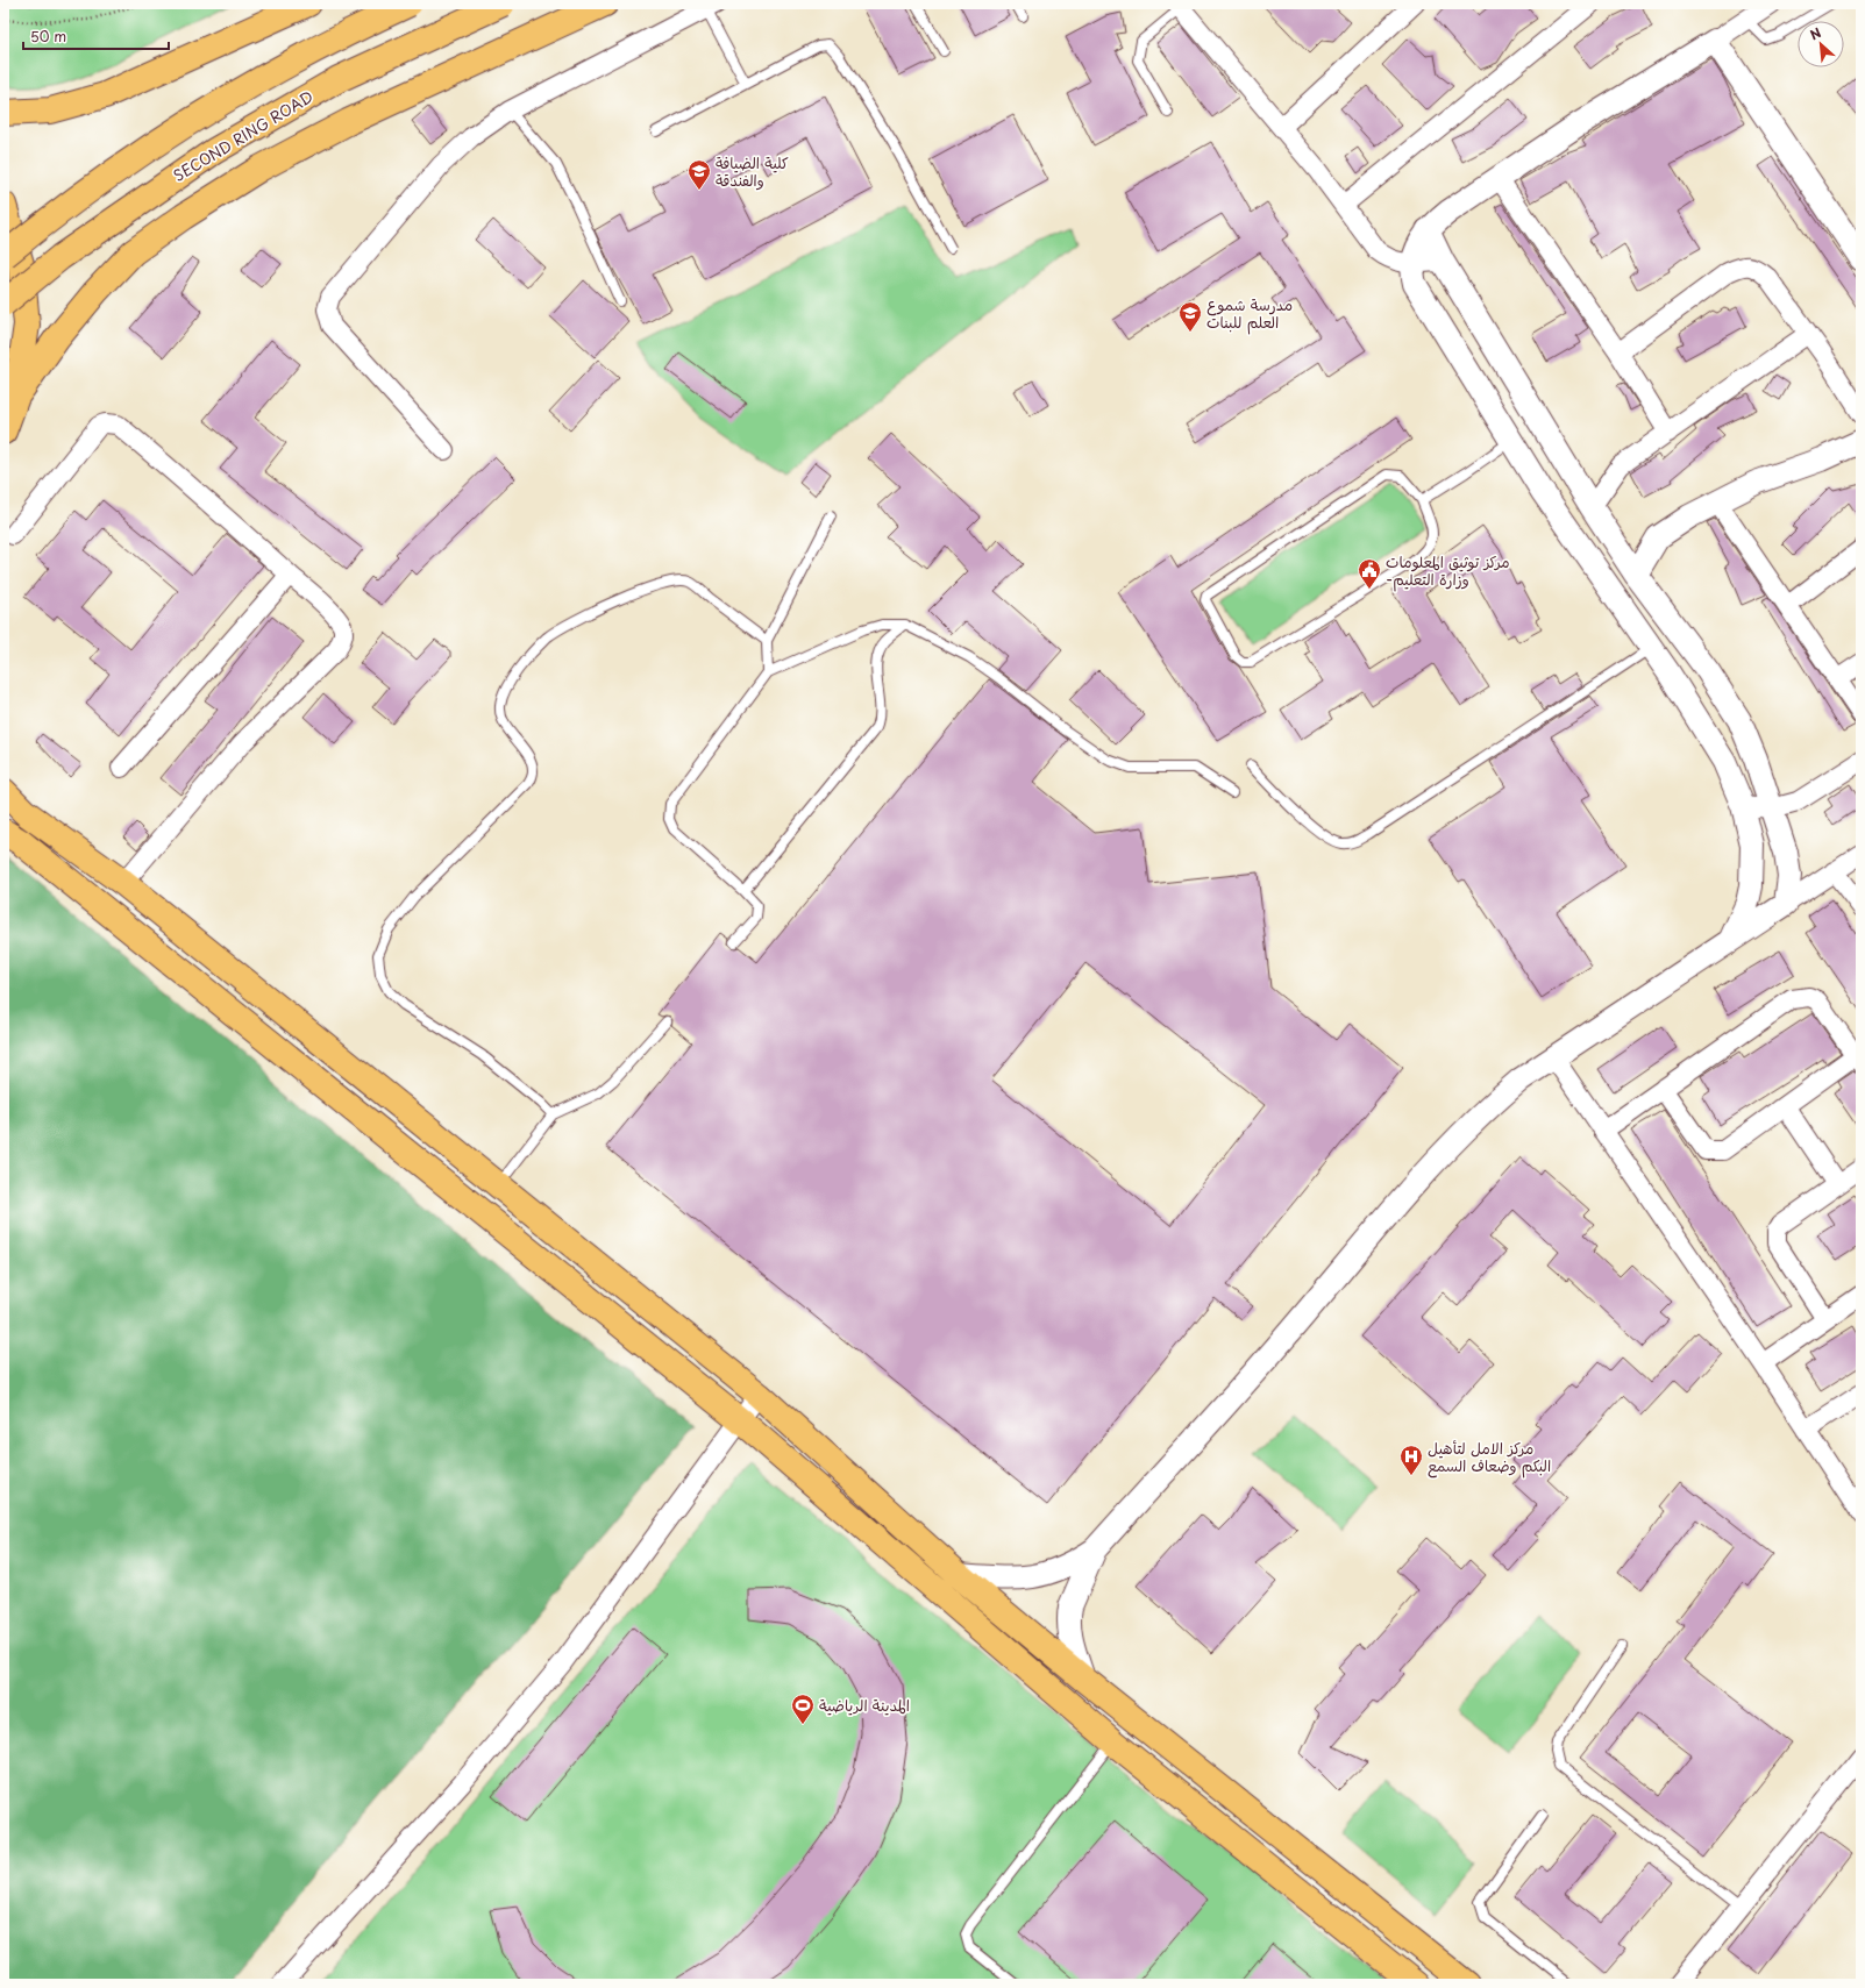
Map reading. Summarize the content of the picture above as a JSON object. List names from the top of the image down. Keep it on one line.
{"streets":{"highway":["SECOND RING ROAD"]},"places":{"school or university":["كلية الضيافة والفندقة","مدرسة شموع العلم للبنات"],"public building":["مركز توثيق المعلومات -وزارة التعليم"],"hospital":["مركز الامل لتأهيل البكم وضعاف السمع"],"sports":["المدينة الرياضية"]},"scale_bar":"50 m","north":"top left"}
